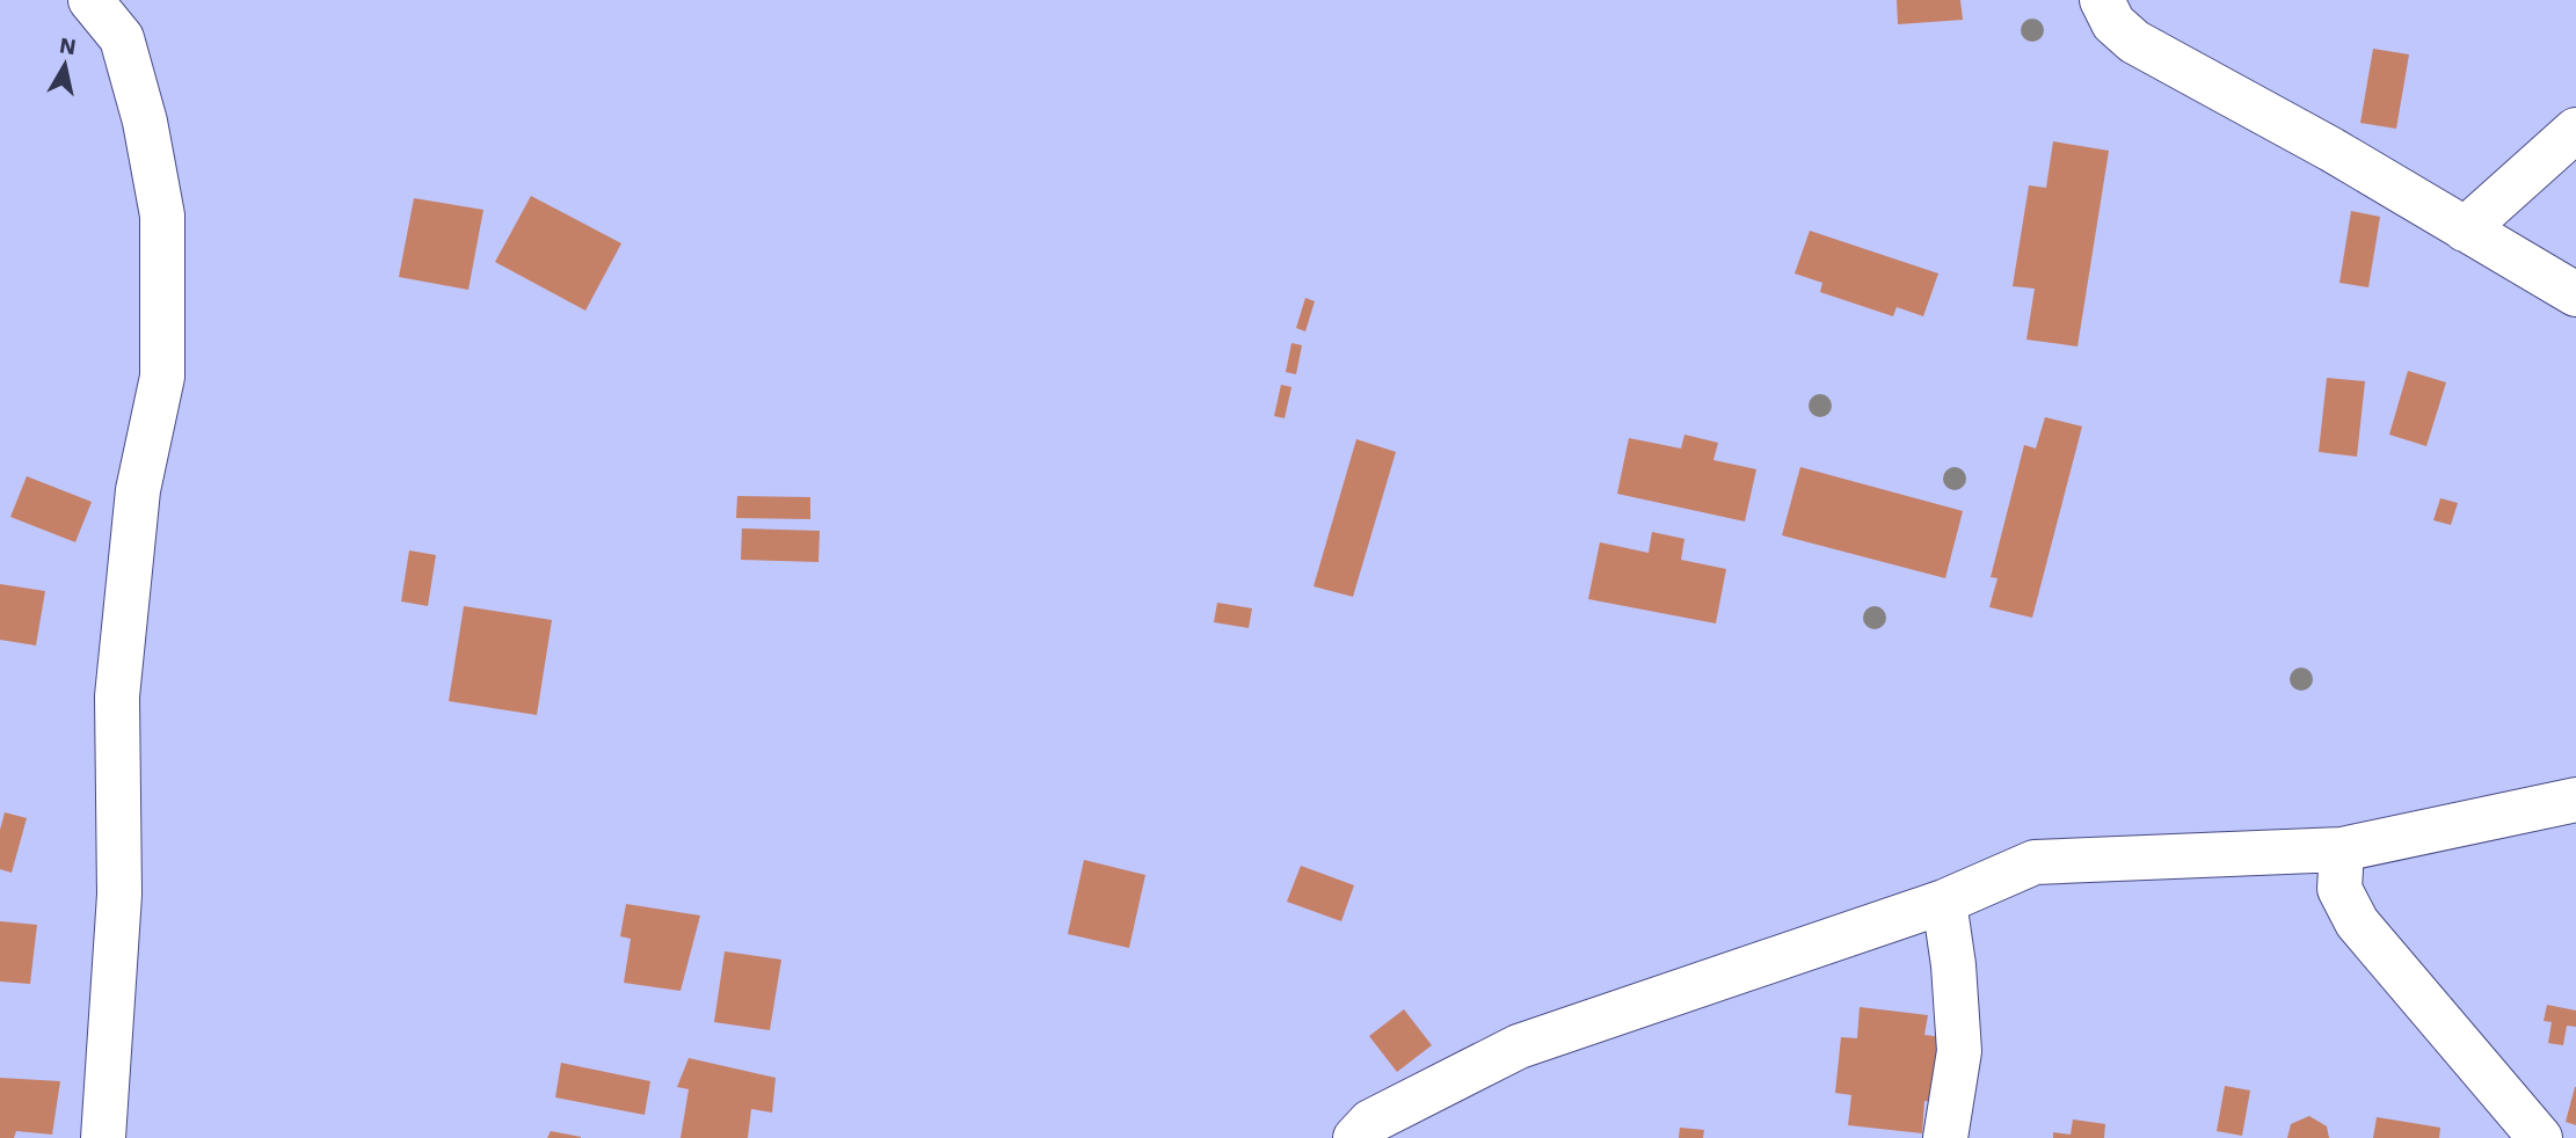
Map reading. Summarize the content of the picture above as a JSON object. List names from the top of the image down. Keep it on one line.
{"north":"top"}
